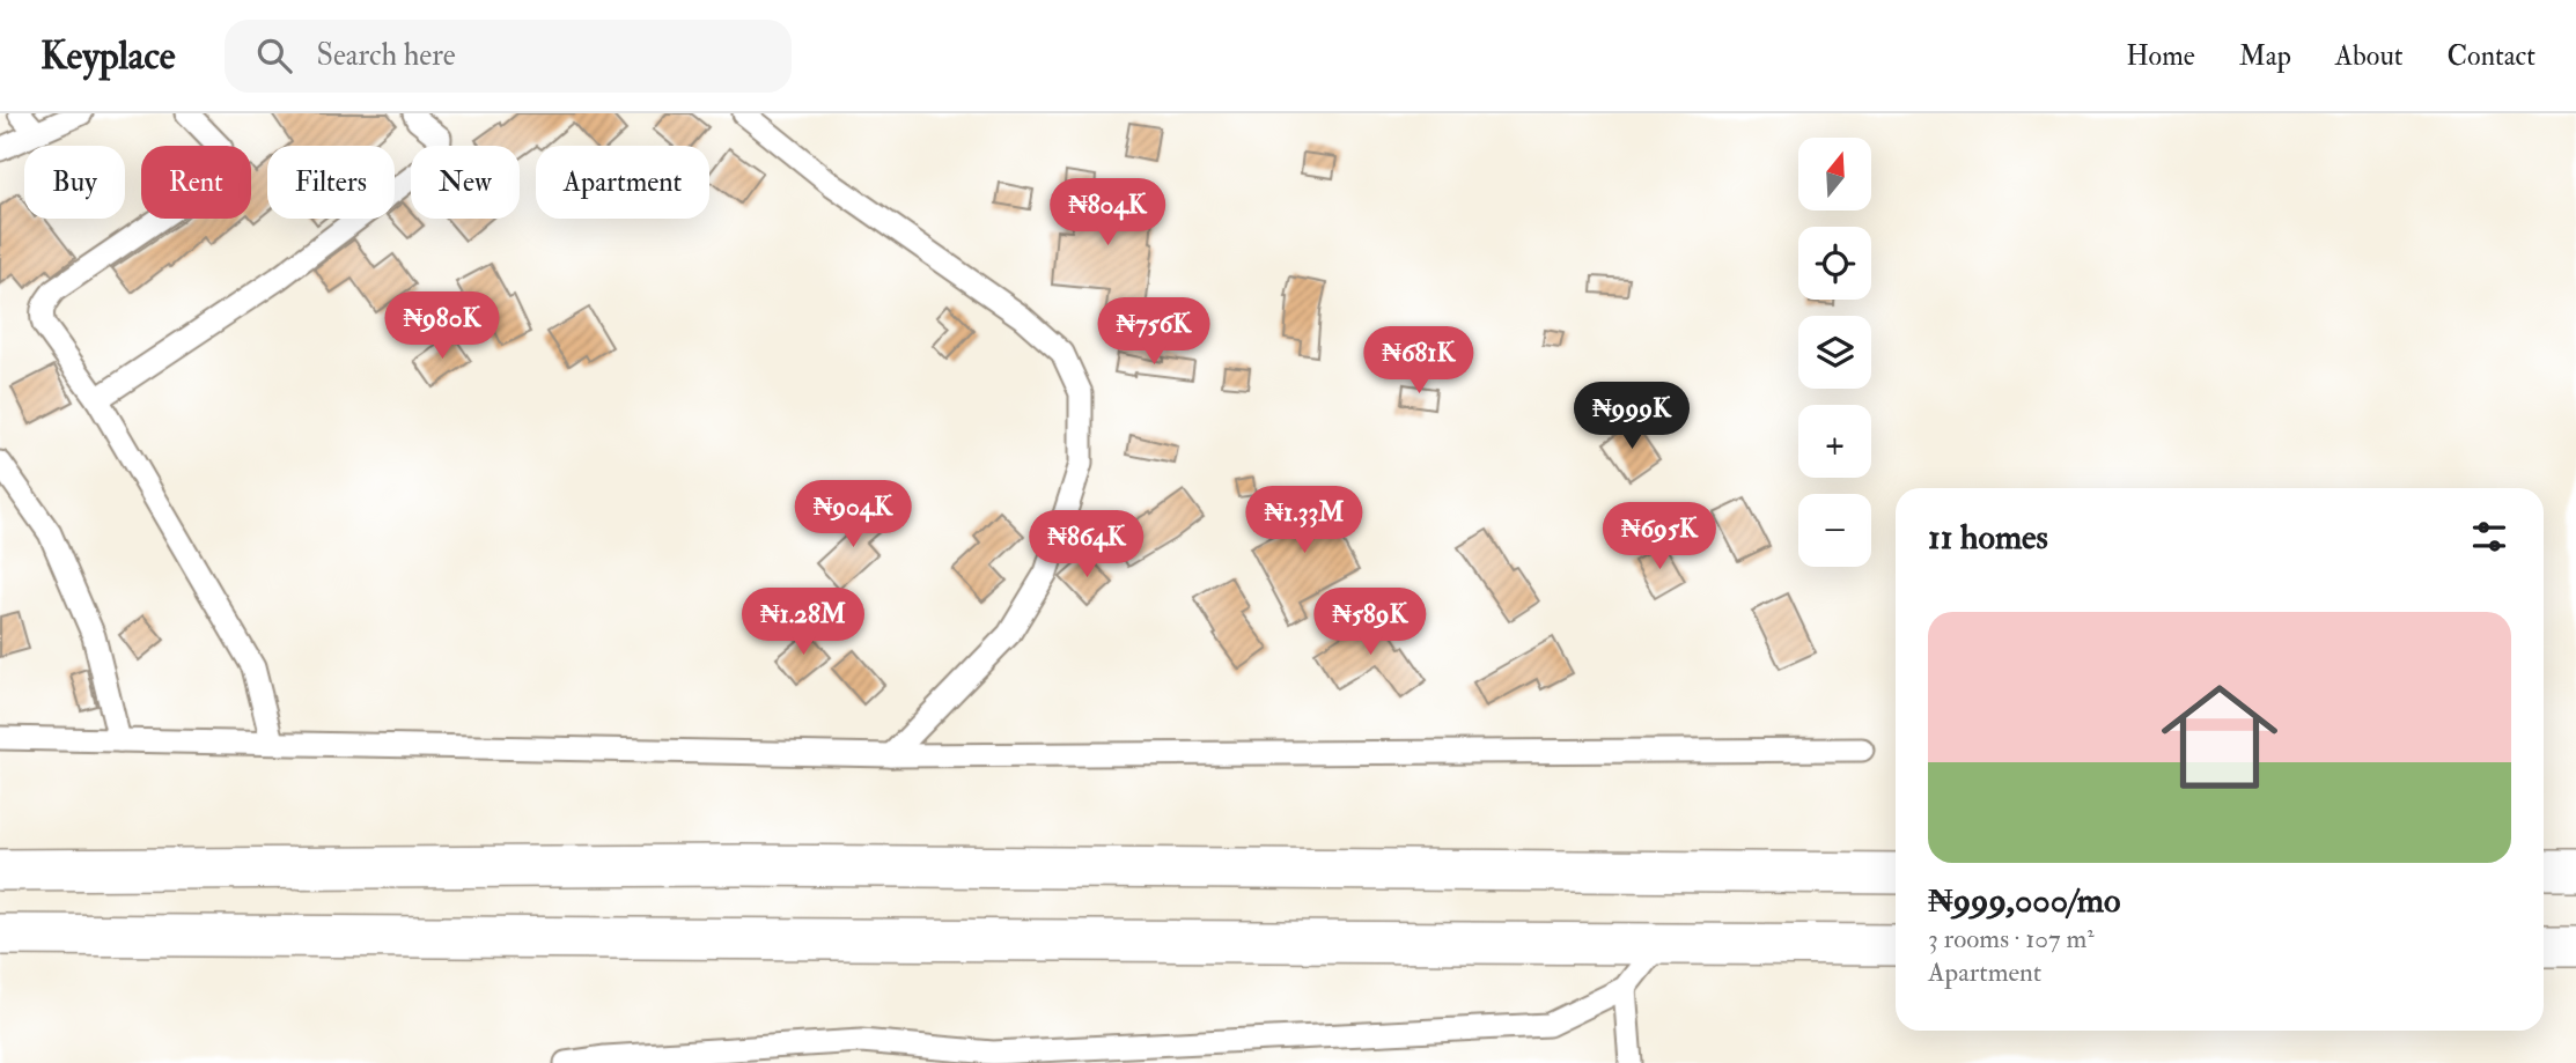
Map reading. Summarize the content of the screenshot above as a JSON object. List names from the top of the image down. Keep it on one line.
{"north":"top","page":{"header":"Keyplace","search":"Search here","nav":["Home","Map","About","Contact"],"map_buttons":["+","−"],"chip":["Buy","Rent","Filters","New","Apartment"],"price":["₦804K","₦980K","₦756K","₦681K","₦999K","₦904K","₦1.33M","₦695K","₦864K","₦1.28M","₦589K"],"heading":"11 homes","list":[{"name":"₦999,000/mo","note":"3 rooms · 107 m² · Apartment"}]}}
